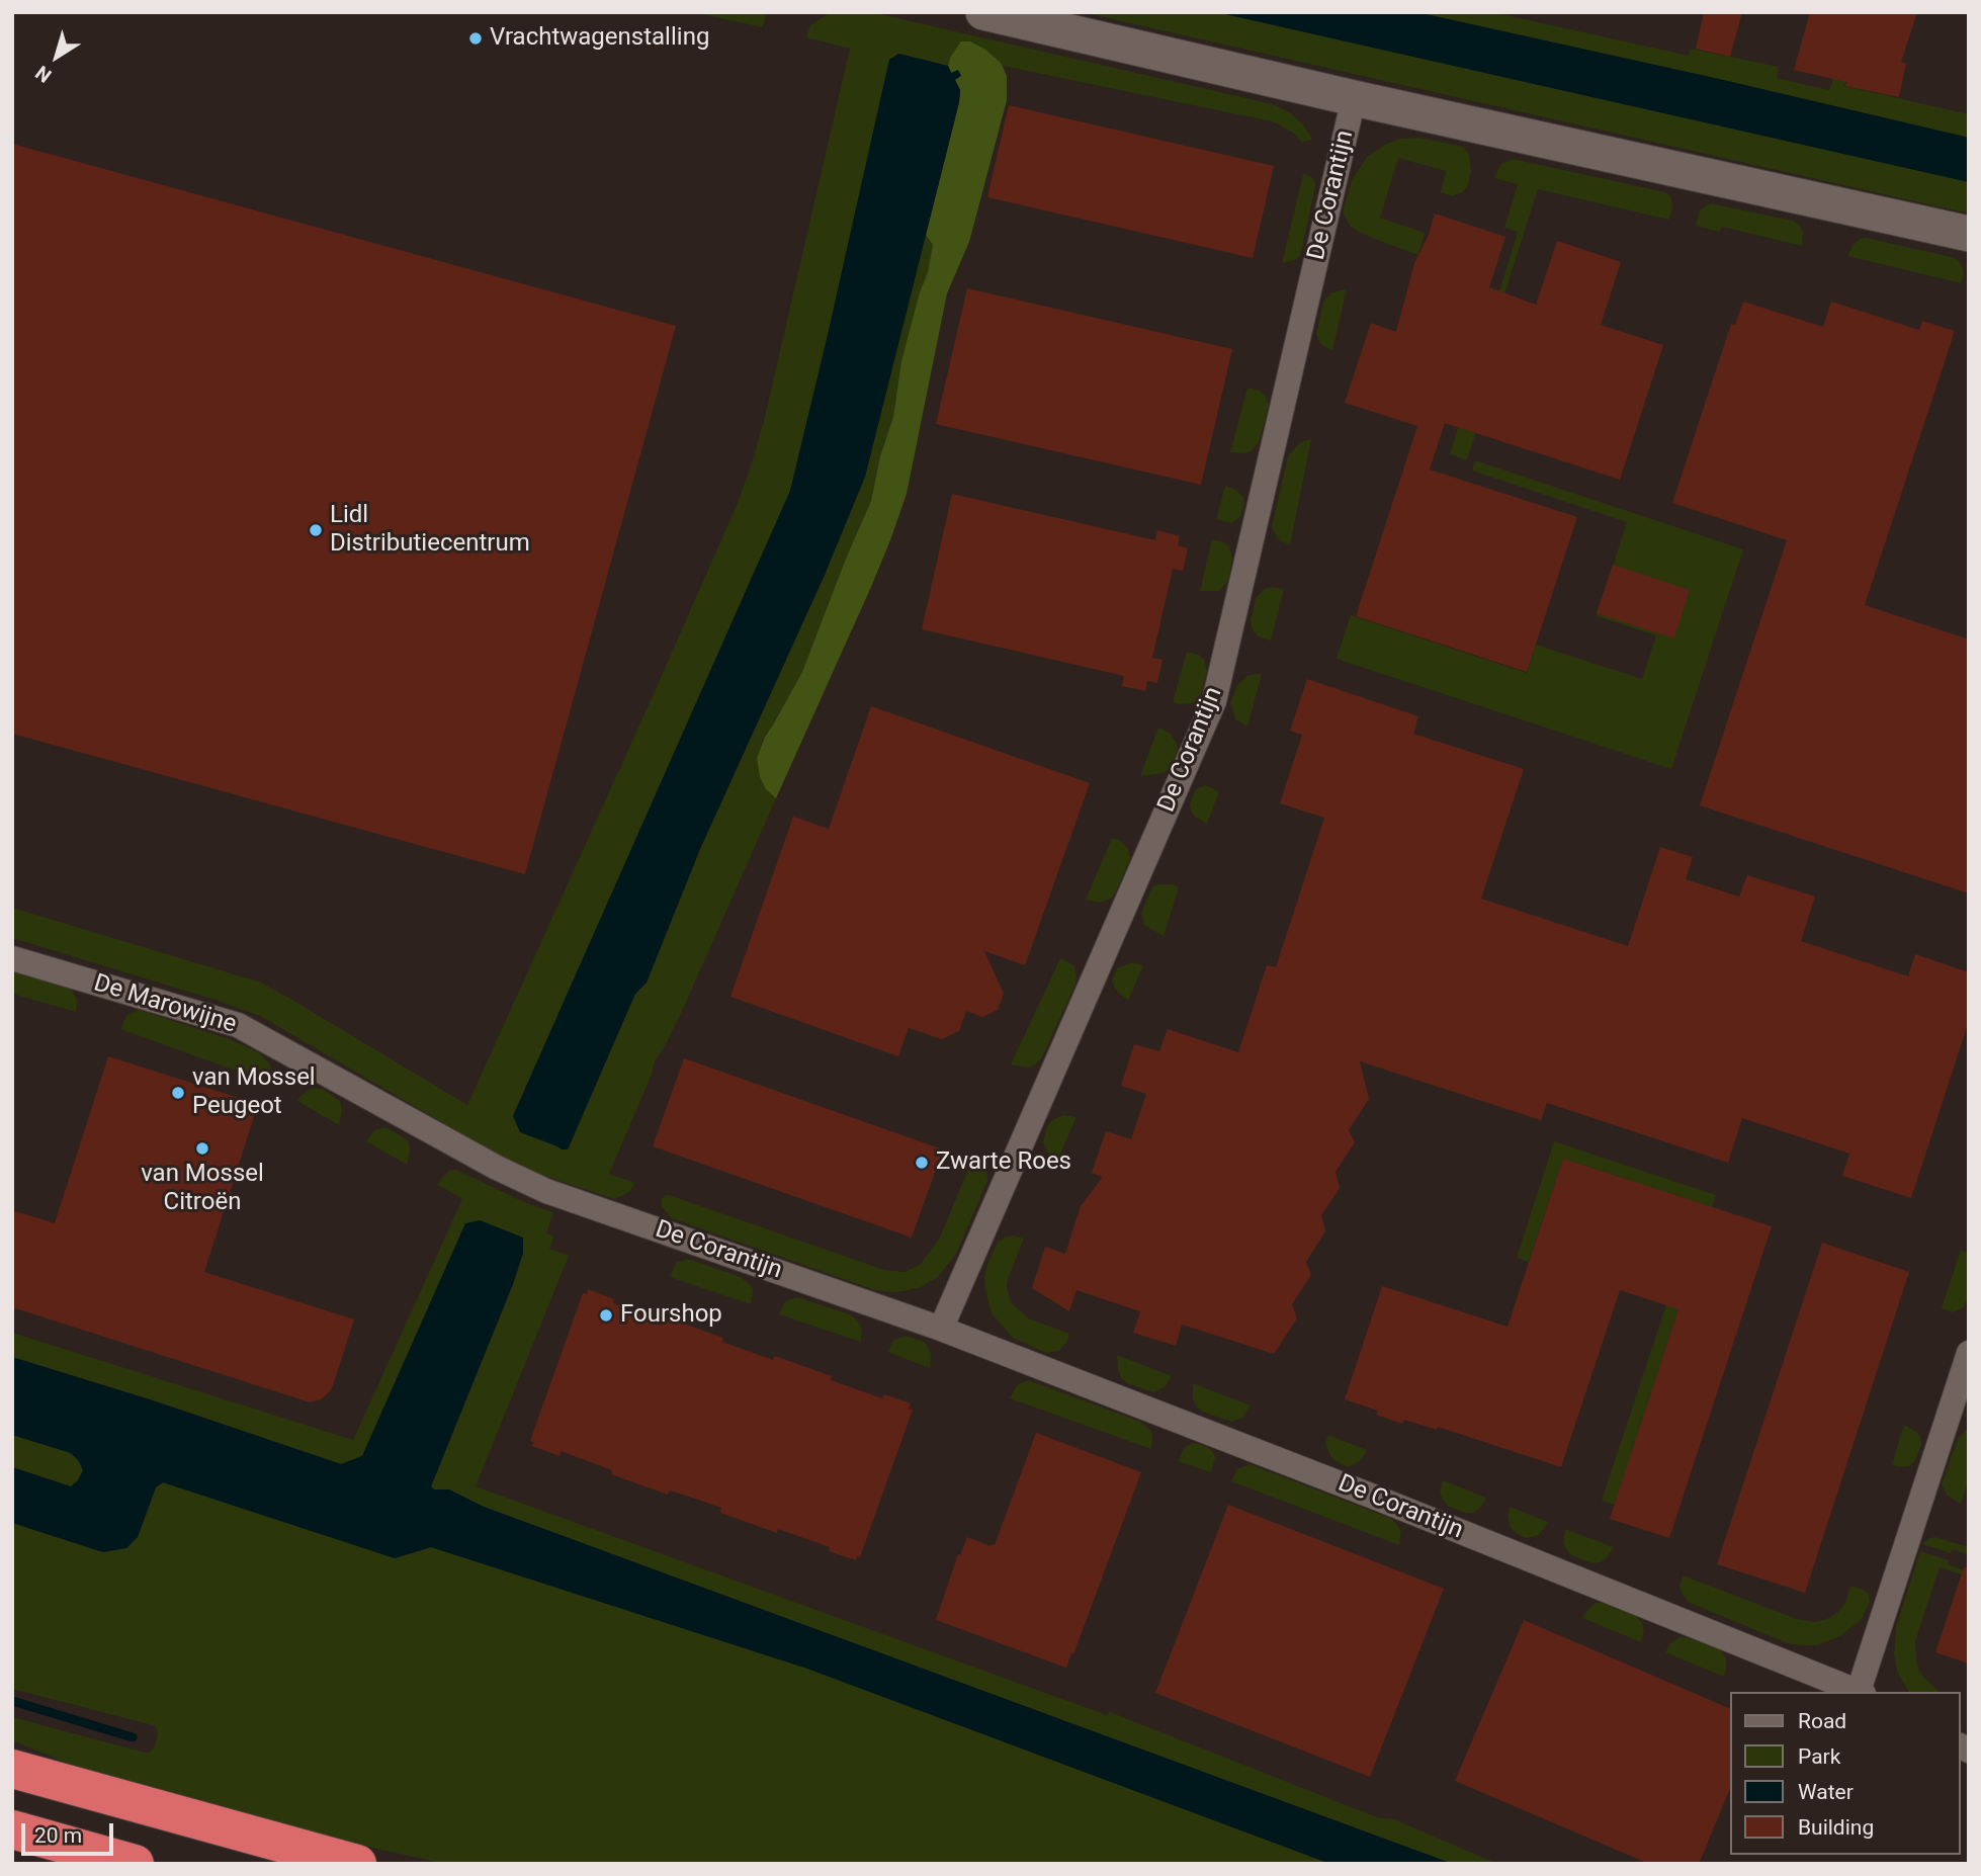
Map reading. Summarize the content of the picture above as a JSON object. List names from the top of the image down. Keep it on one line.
{"streets":{"street":["De Corantijn","De Marowijne"]},"crossings":[["De Corantijn","De Marowijne"]],"places":["Vrachtwagenstalling","Lidl Distributiecentrum","van Mossel Peugeot","van Mossel Citroën","Zwarte Roes","Fourshop"],"legend":["Road","Park","Water","Building"],"scale_bar":"20 m","north":"bottom left"}
